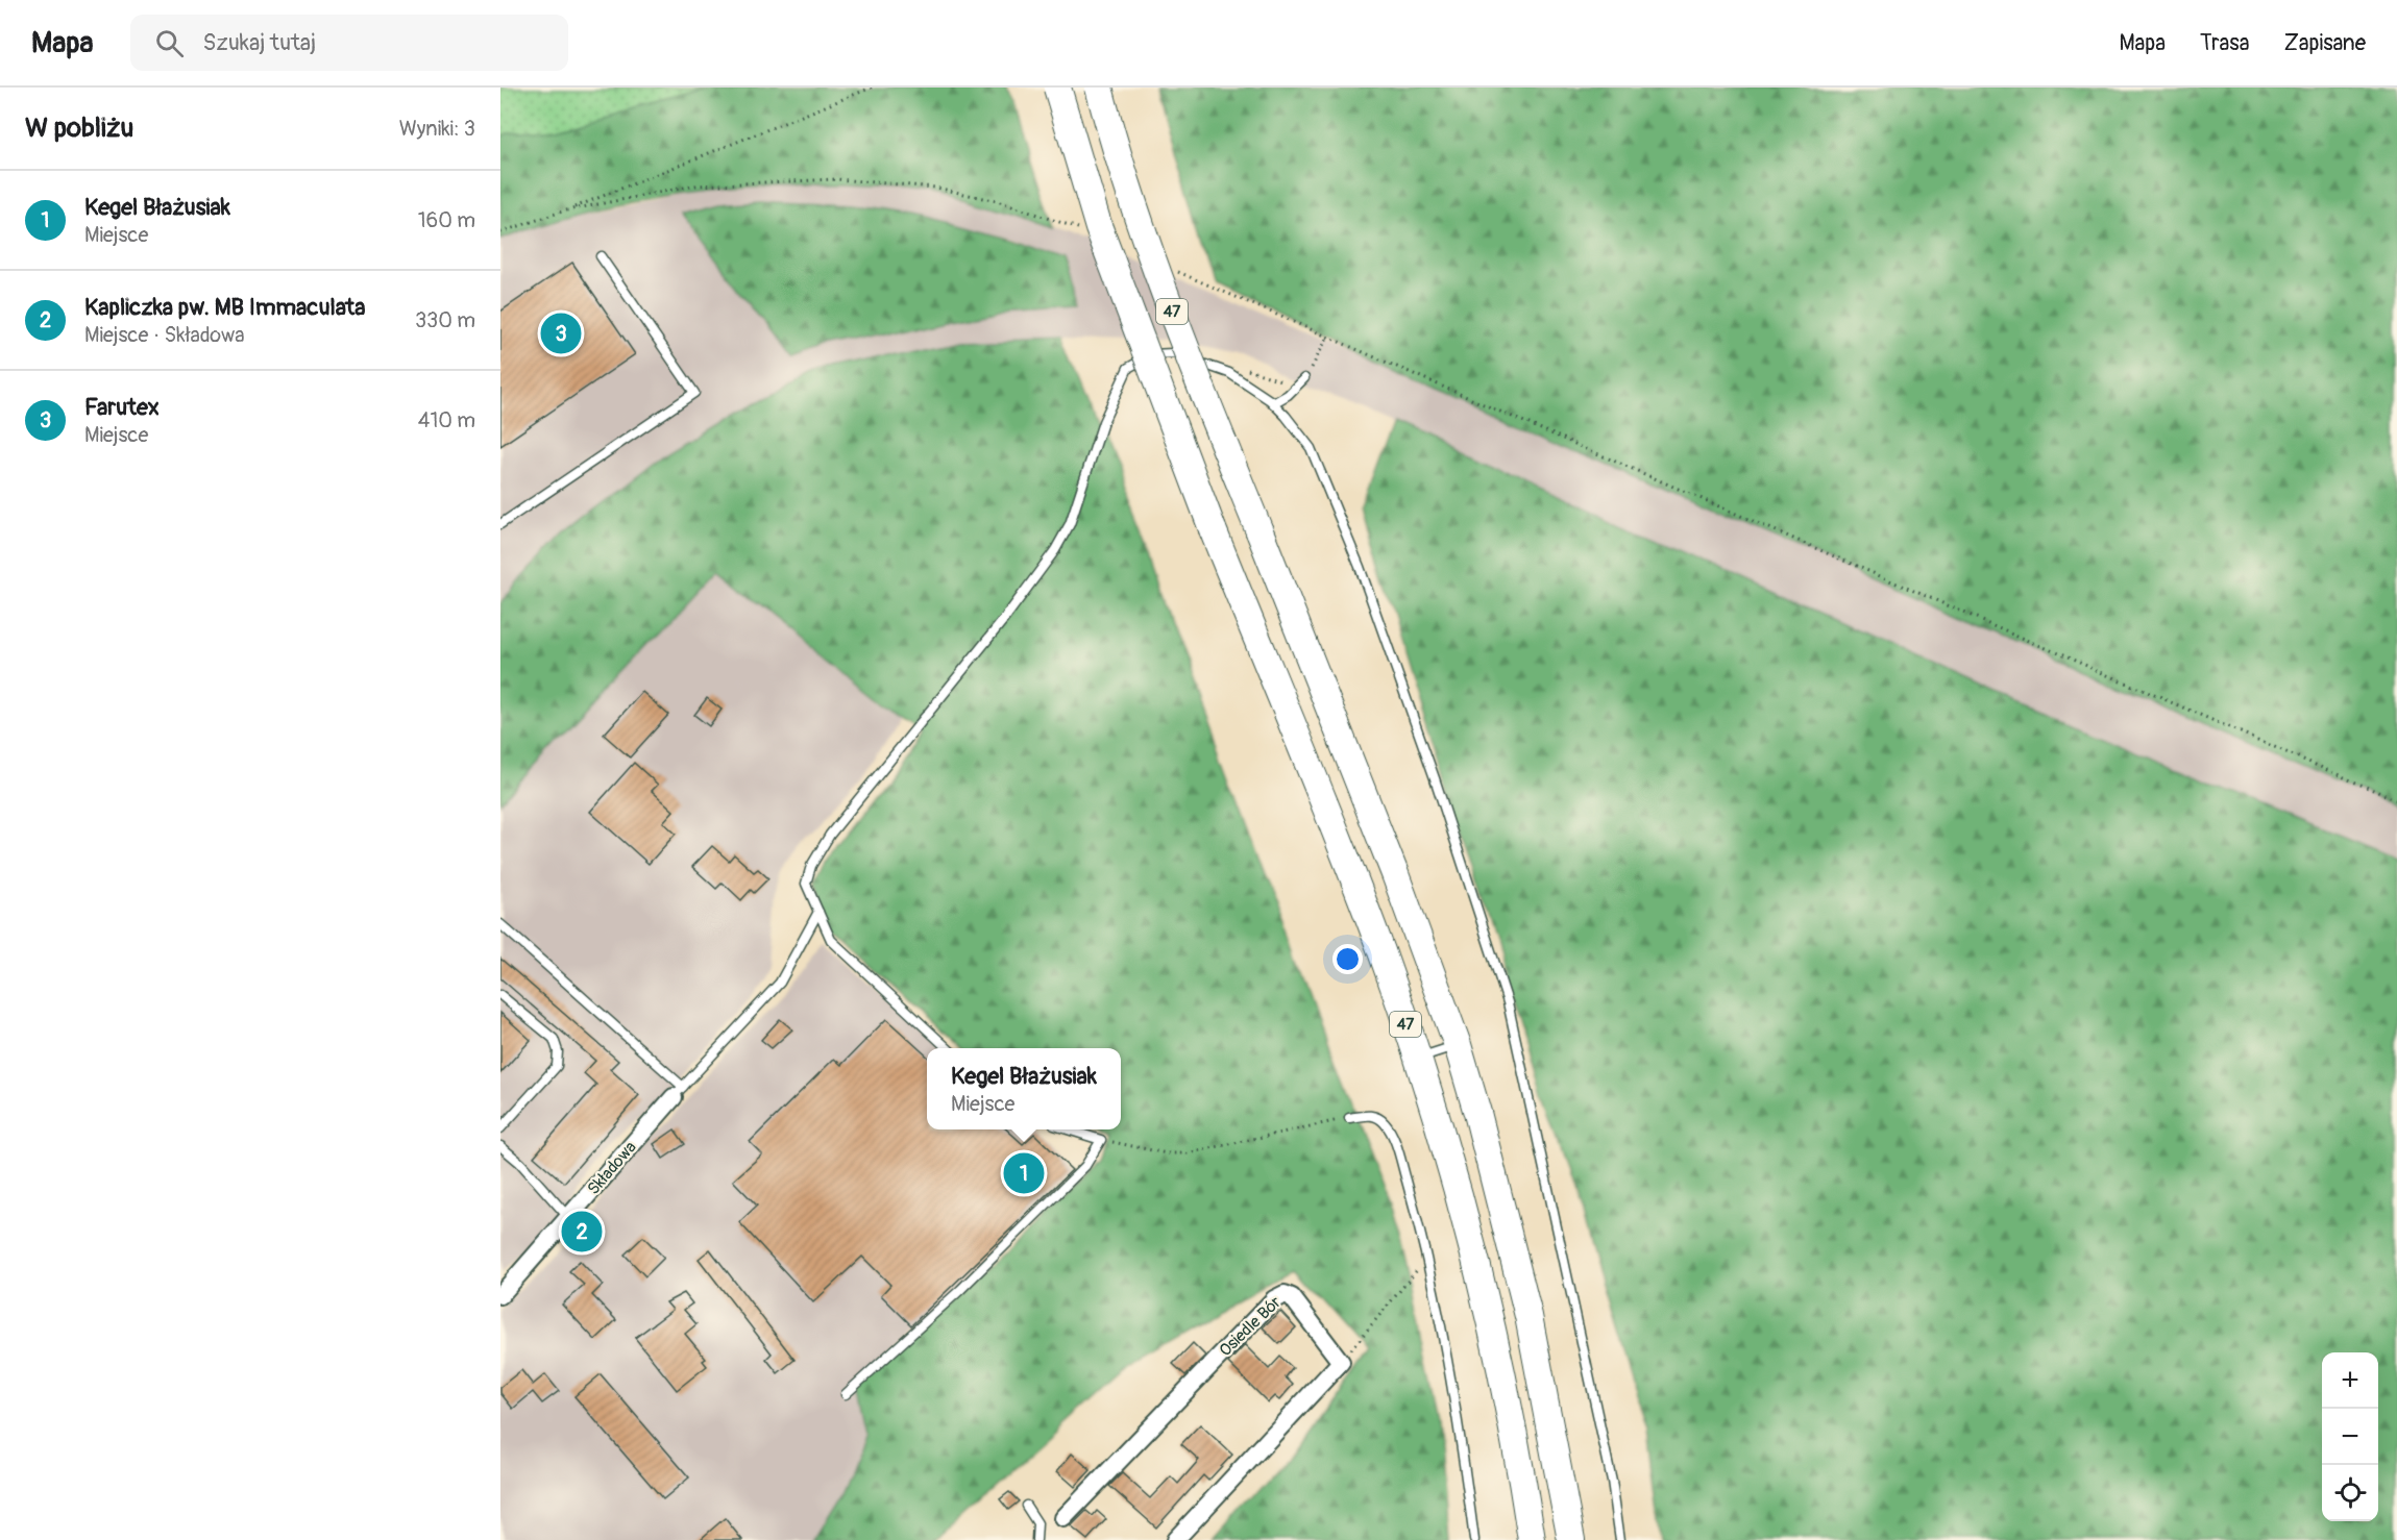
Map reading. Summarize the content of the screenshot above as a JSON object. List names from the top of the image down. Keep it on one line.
{"streets":{"main road":["47"],"street":["Składowa","Osiedle Bór"]},"page":{"header":"Mapa","search":"Szukaj tutaj","nav":["Mapa","Trasa","Zapisane"],"heading":["W pobliżu","Wyniki: 3"],"list":[{"mark":"1","name":"Kegel Błażusiak","note":"Miejsce","value":"160 m"},{"mark":"2","name":"Kapliczka pw. MB Immaculata","note":"Miejsce · Składowa","value":"330 m"},{"mark":"3","name":"Farutex","note":"Miejsce","value":"410 m"}],"pins":["3","1","2"],"popup":["Kegel Błażusiak","Miejsce"],"map_buttons":["+","−"]}}
